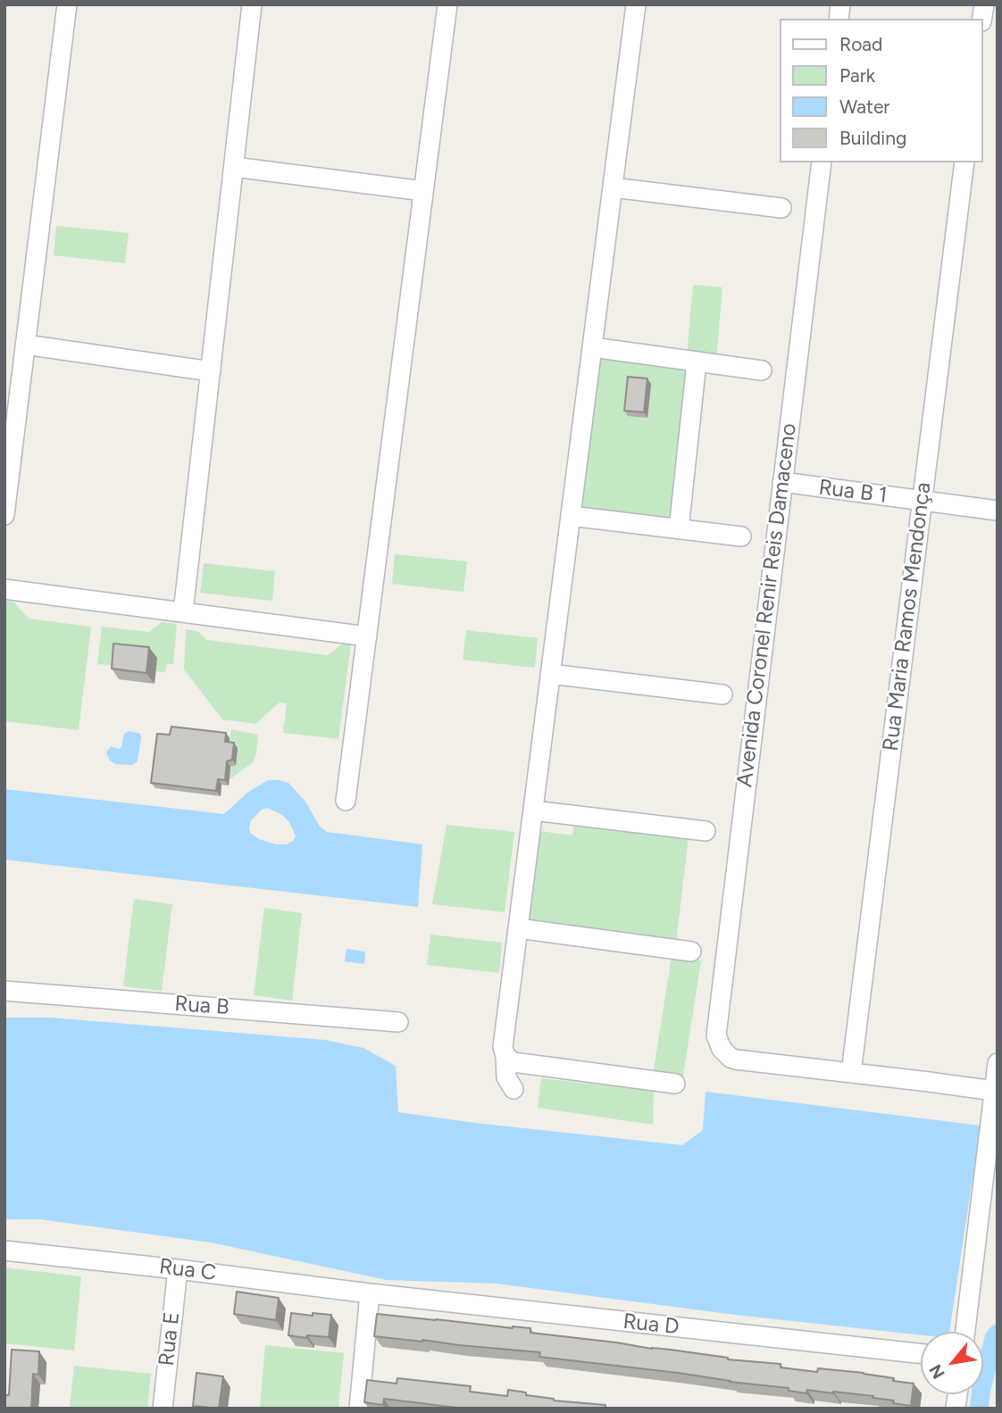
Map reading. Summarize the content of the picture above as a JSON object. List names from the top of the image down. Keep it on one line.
{"streets":{"street":["Rua B 1","Avenida Coronel Renir Reis Damaceno","Rua Maria Ramos Mendonça","Rua B","Rua C","Rua D","Rua E"]},"crossings":[["Rua B 1","Avenida Coronel Renir Reis Damaceno"],["Rua B 1","Rua Maria Ramos Mendonça"],["Avenida Coronel Renir Reis Damaceno","Rua Maria Ramos Mendonça"],["Rua C","Rua D"],["Rua C","Rua E"]],"legend":["Road","Park","Water","Building"],"north":"bottom left"}
